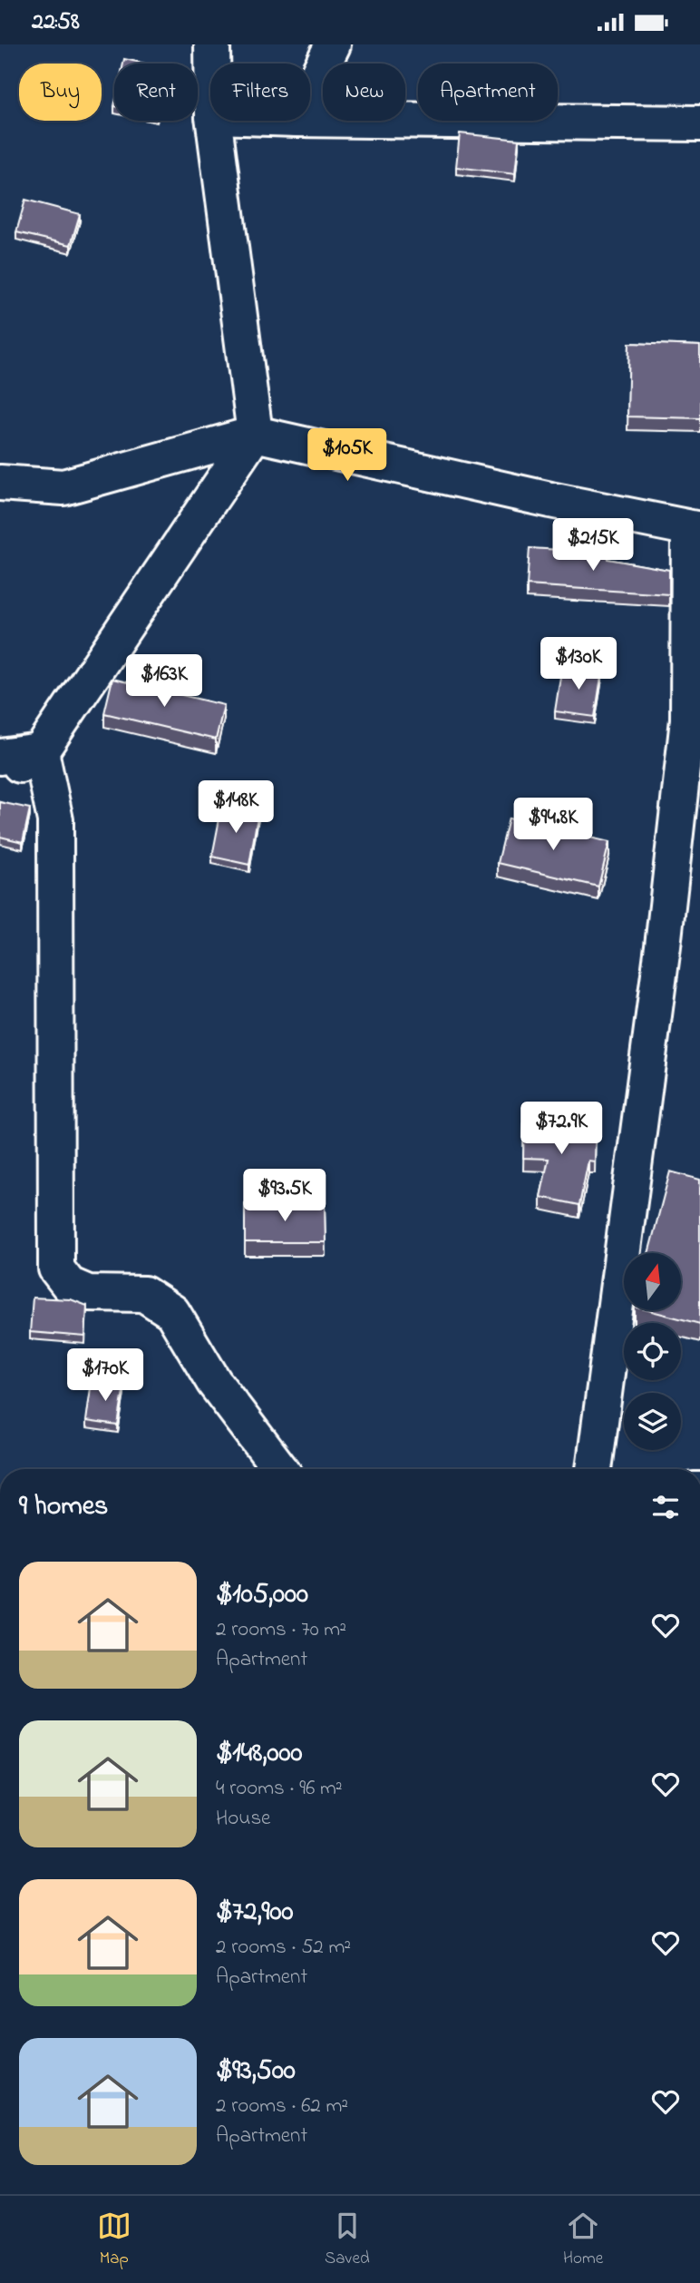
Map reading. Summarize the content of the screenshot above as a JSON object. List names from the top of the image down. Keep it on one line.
{"north":"top","page":{"status":"22:58","chip":["Buy","Rent","Filters","New","Apartment"],"price":["$105K","$215K","$130K","$163K","$148K","$94.8K","$72.9K","$93.5K","$170K"],"heading":"9 homes","list":[{"name":"$105,000","note":"2 rooms · 70 m² · Apartment"},{"name":"$148,000","note":"4 rooms · 96 m² · House"},{"name":"$72,900","note":"2 rooms · 52 m² · Apartment"},{"name":"$93,500","note":"2 rooms · 62 m² · Apartment"}],"tabs":["Map","Saved","Home"]}}
